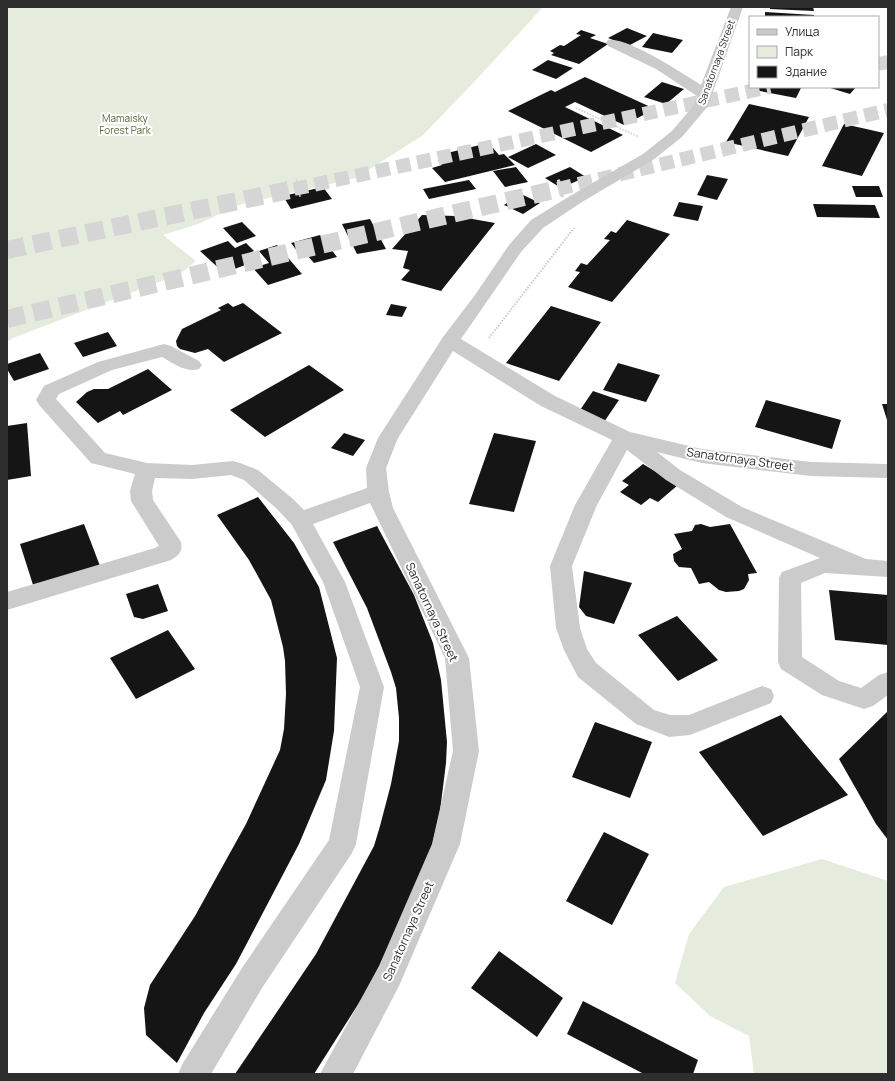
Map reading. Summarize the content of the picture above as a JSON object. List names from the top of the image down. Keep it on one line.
{"streets":{"street":["Sanatornaya Street"]},"parks":["Mamaisky Forest Park"],"legend":["Улица","Парк","Здание"]}
